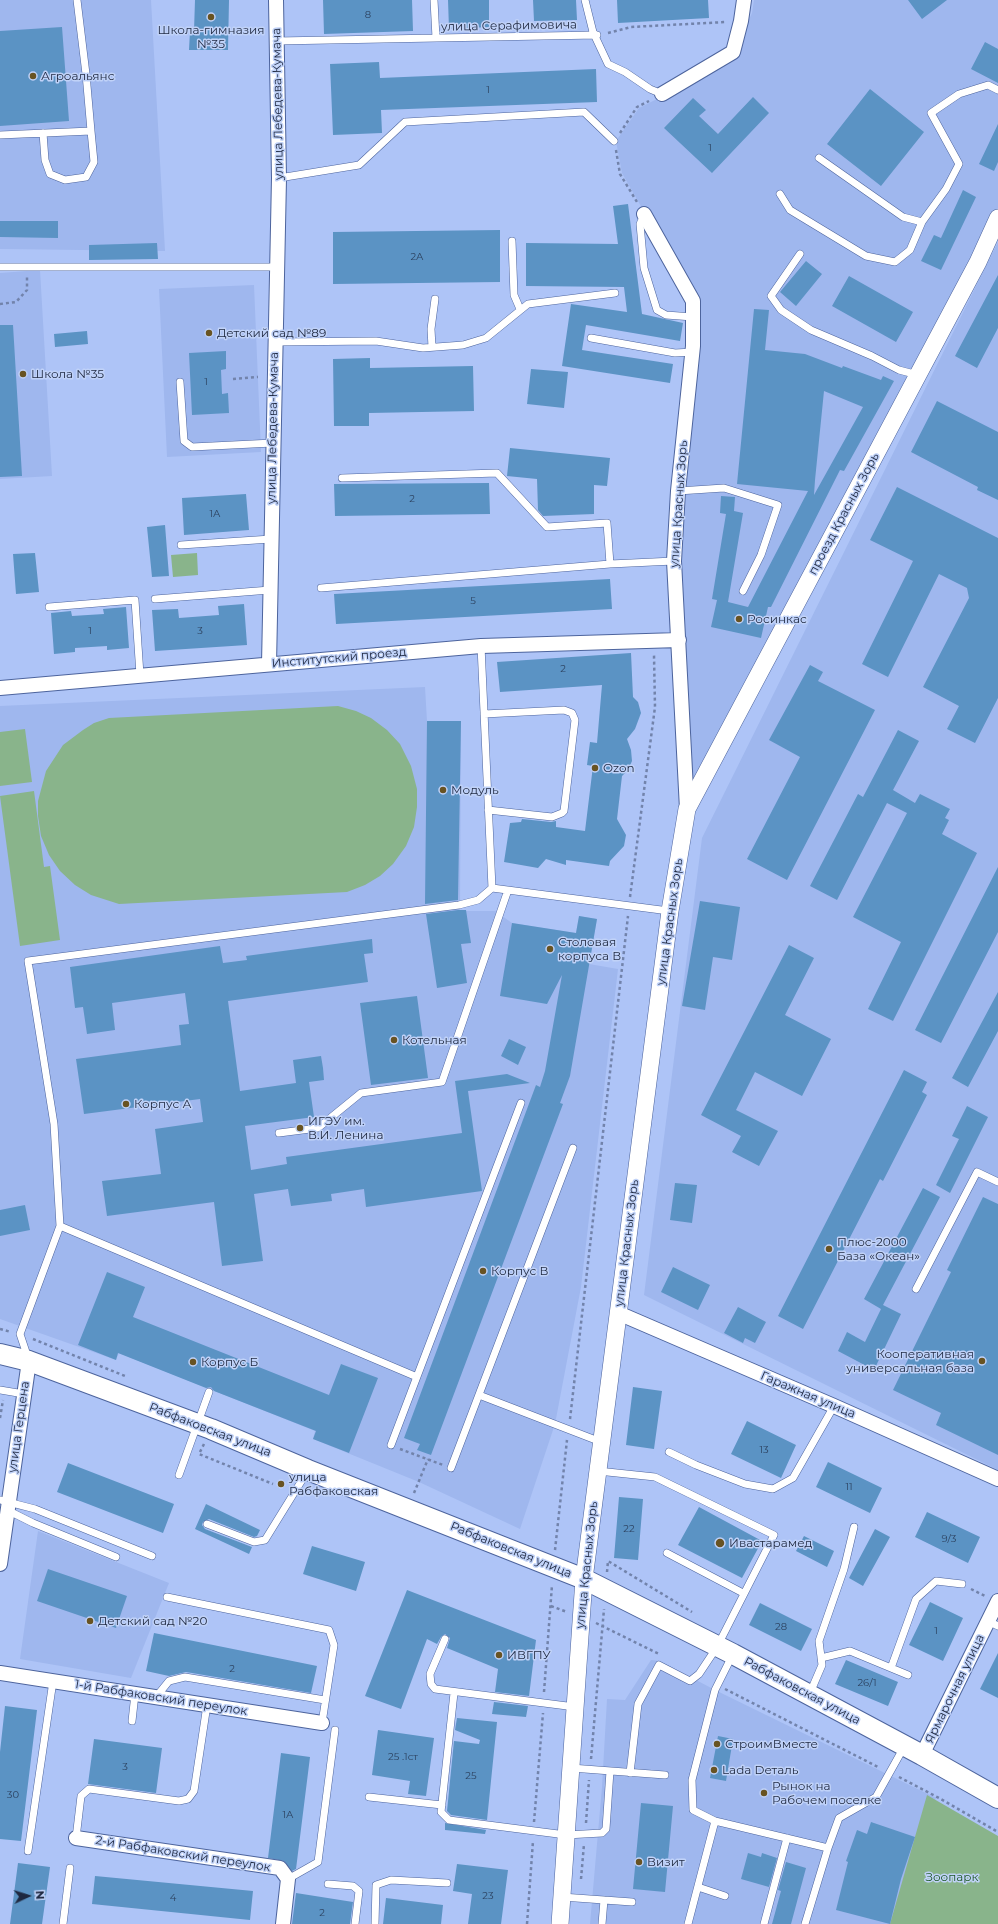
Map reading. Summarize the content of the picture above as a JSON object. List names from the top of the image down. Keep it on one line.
{"streets":{"main road":["Рабфаковская улица"],"street":["улица Лебедева-Кумача","улица Красных Зорь","проезд Красных Зорь","Институтский проезд","Гаражная улица","улица Герцена","Ярмарочная улица","1-й Рабфаковский переулок","2-й Рабфаковский переулок"],"lane":["улица Серафимовича"]},"crossings":[["улица Серафимовича","улица Лебедева-Кумача"],["улица Лебедева-Кумача","Институтский проезд"],["улица Красных Зорь","проезд Красных Зорь"],["улица Красных Зорь","Институтский проезд"],["улица Красных Зорь","Гаражная улица"],["улица Красных Зорь","Рабфаковская улица"],["улица Герцена","Рабфаковская улица"],["Рабфаковская улица","Ярмарочная улица"]],"parks":["Зоопарк"],"places":["Школа-гимназия №35","Агроальянс","Детский сад №89","Школа №35","Росинкас","Ozon","Модуль","Столовая корпуса В","Котельная","Корпус А","ИГЭУ им. В.И. Ленина","Плюс-2000 База «Океан»","Корпус В","Кооперативная универсальная база","Корпус Б","улица Рабфаковская","Ивастарамед","Детский сад №20","ИВГПУ","СтроимВместе","Lada Dеталь","Рынок на Рабочем поселке","Визит"],"house_numbers":["8","1","1","2А","1","2","1А","5","1","3","2","13","11","22","9/3","28","1","2","26/1","25 .1ст","3","25","30","1А","23","4","2"],"north":"right"}
